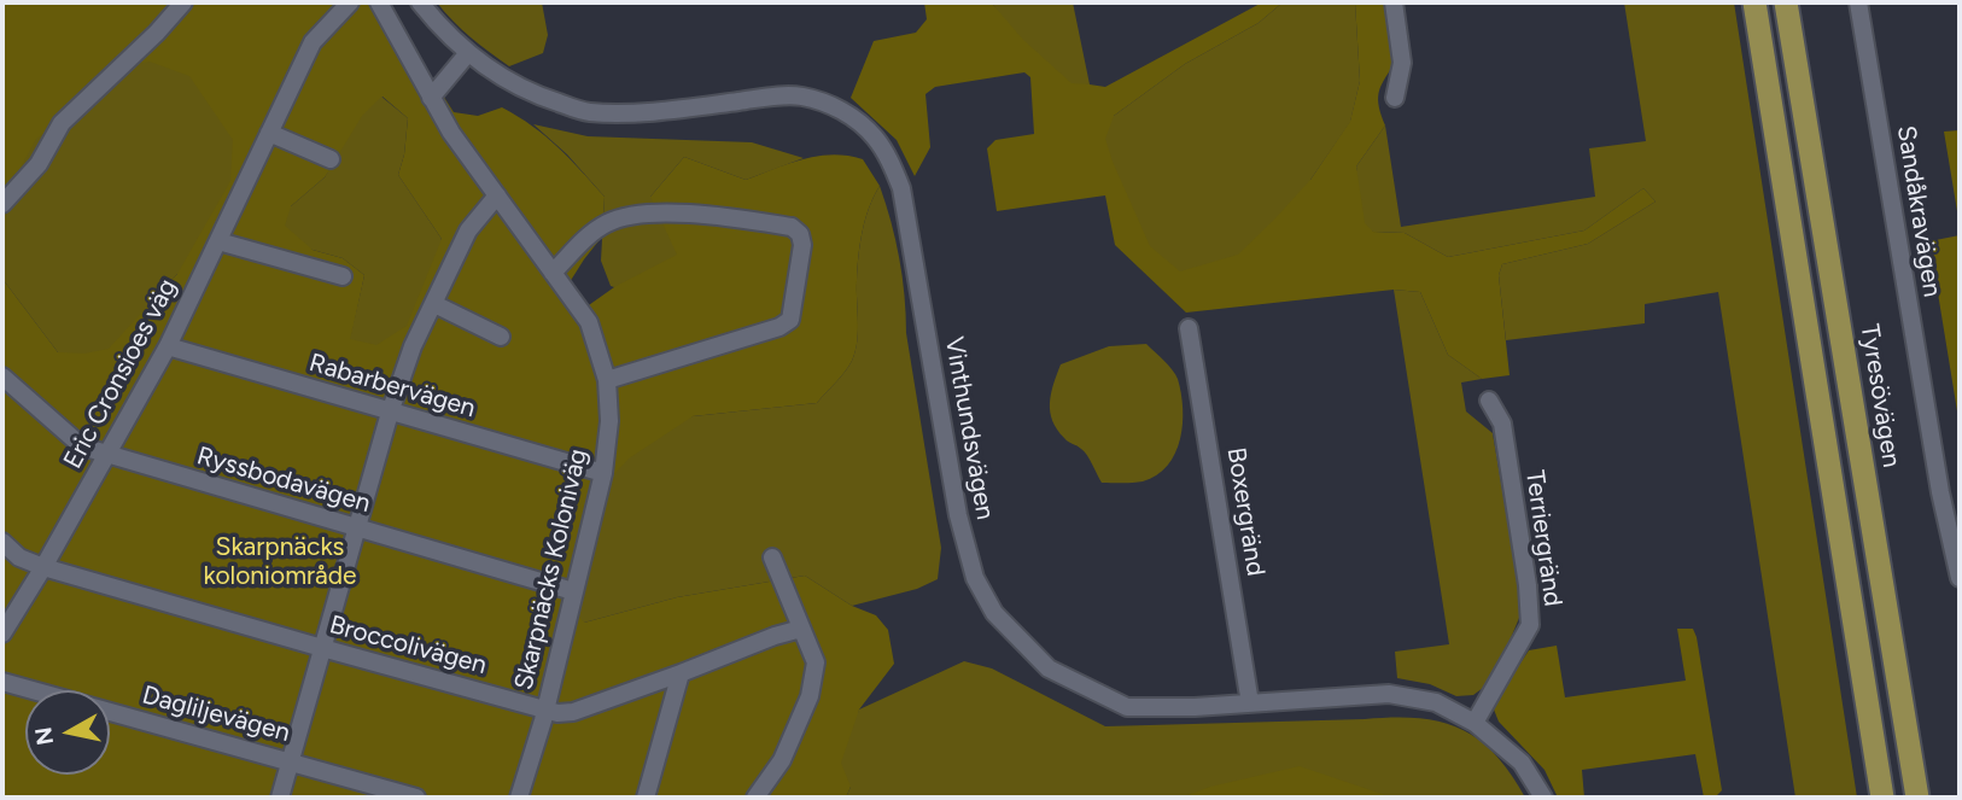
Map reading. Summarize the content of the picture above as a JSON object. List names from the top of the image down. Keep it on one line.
{"streets":{"main road":["Tyresövägen"],"street":["Sandåkravägen","Eric Cronsioes väg","Rabarbervägen","Vinthundsvägen","Ryssbodavägen","Boxergränd","Terriergränd","Skarpnäcks Koloniväg","Broccolivägen","Dagliljevägen"]},"crossings":[["Eric Cronsioes väg","Rabarbervägen"],["Eric Cronsioes väg","Ryssbodavägen"],["Eric Cronsioes väg","Broccolivägen"],["Rabarbervägen","Skarpnäcks Koloniväg"],["Vinthundsvägen","Boxergränd"],["Vinthundsvägen","Terriergränd"],["Ryssbodavägen","Skarpnäcks Koloniväg"],["Skarpnäcks Koloniväg","Broccolivägen"]],"parks":["Skarpnäcks koloniområde"],"north":"left"}
